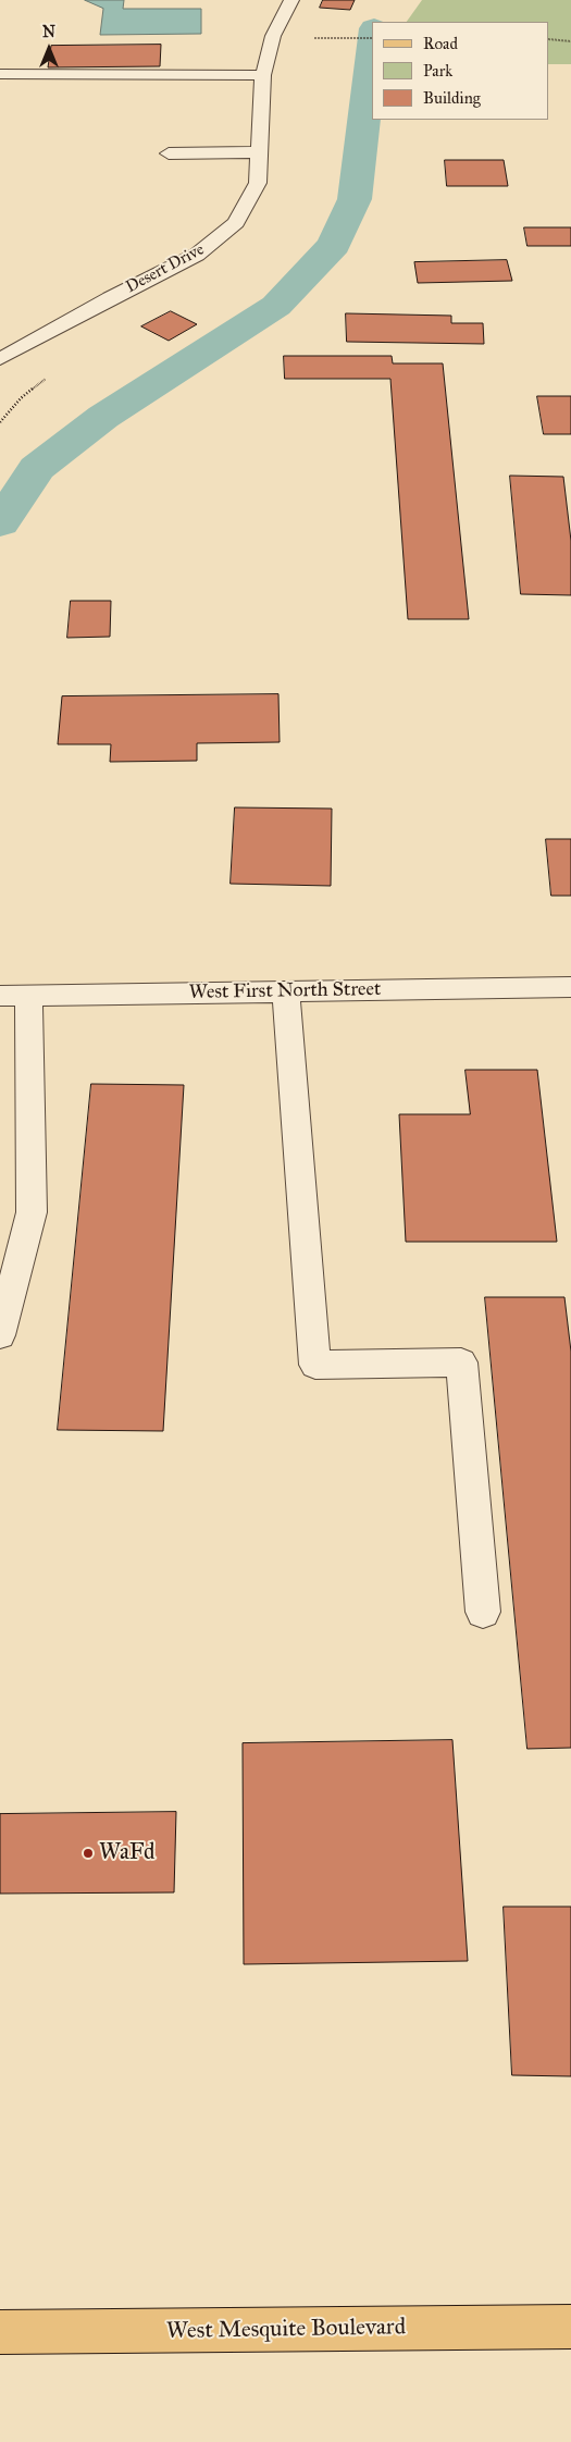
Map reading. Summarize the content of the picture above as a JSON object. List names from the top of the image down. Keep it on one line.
{"streets":{"main road":["West Mesquite Boulevard"],"street":["Desert Drive","West First North Street"]},"places":["WaFd"],"legend":["Road","Park","Building"],"north":"top"}
